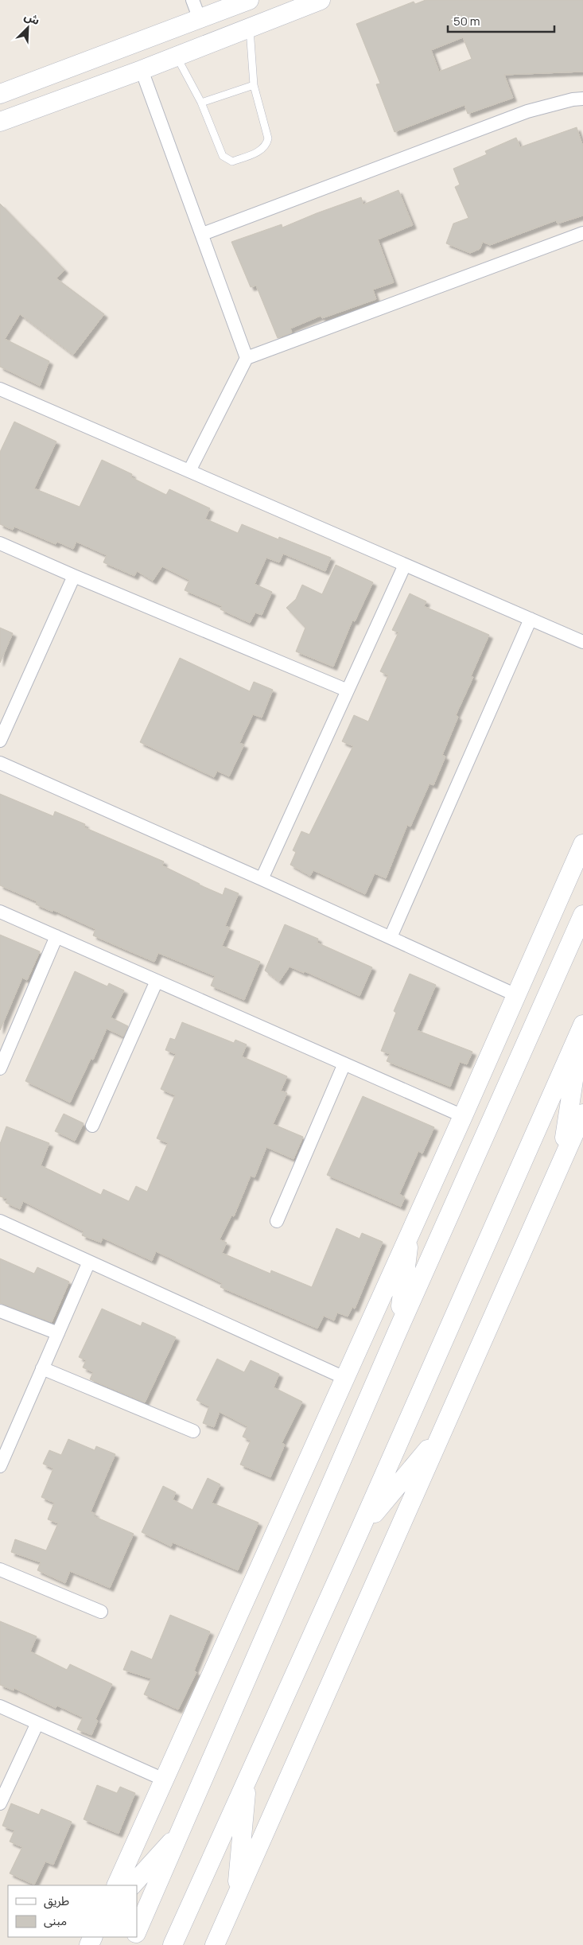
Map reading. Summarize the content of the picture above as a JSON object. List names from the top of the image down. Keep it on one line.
{"legend":["طريق","مبنى"],"scale_bar":"50 m","north":"top right"}
